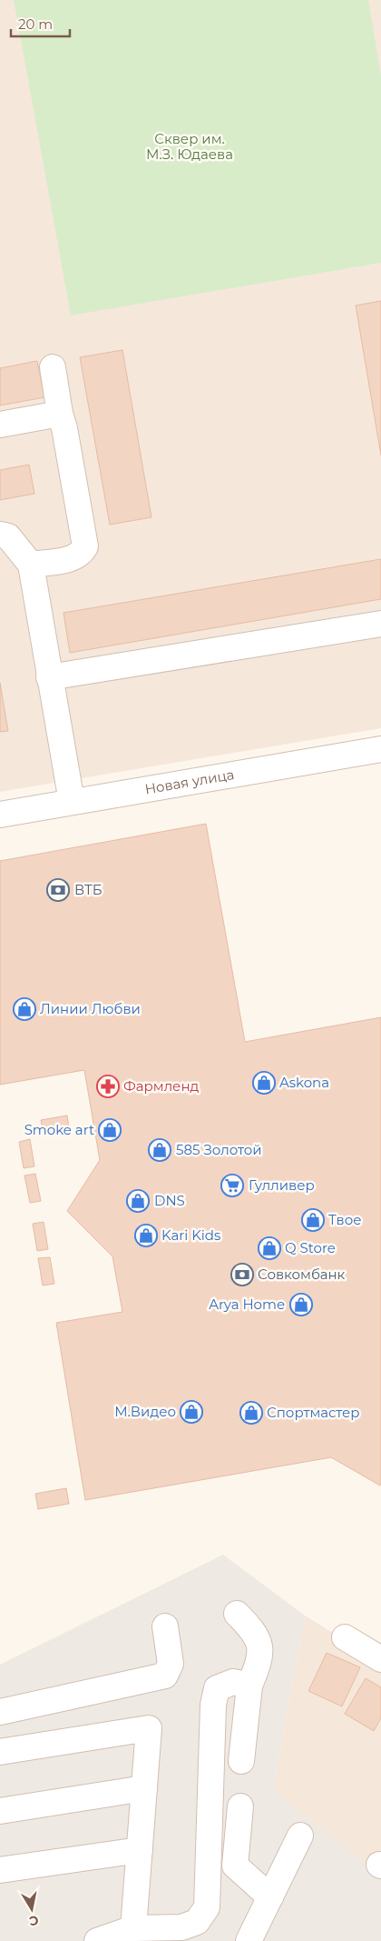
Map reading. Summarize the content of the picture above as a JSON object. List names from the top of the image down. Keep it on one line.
{"streets":{"street":["Новая улица"]},"parks":["Сквер им. М.З. Юдаева"],"places":{"bank":["ВТБ","Совкомбанк"],"shop":["Линии Любви","Askona","Smoke art","585 Золотой","DNS","Твое","Kari Kids","Q Store","Arya Home","М.Видео","Спортмастер"],"pharmacy":["Фармленд"],"supermarket":["Гулливер"]},"scale_bar":"20 m","north":"bottom"}
